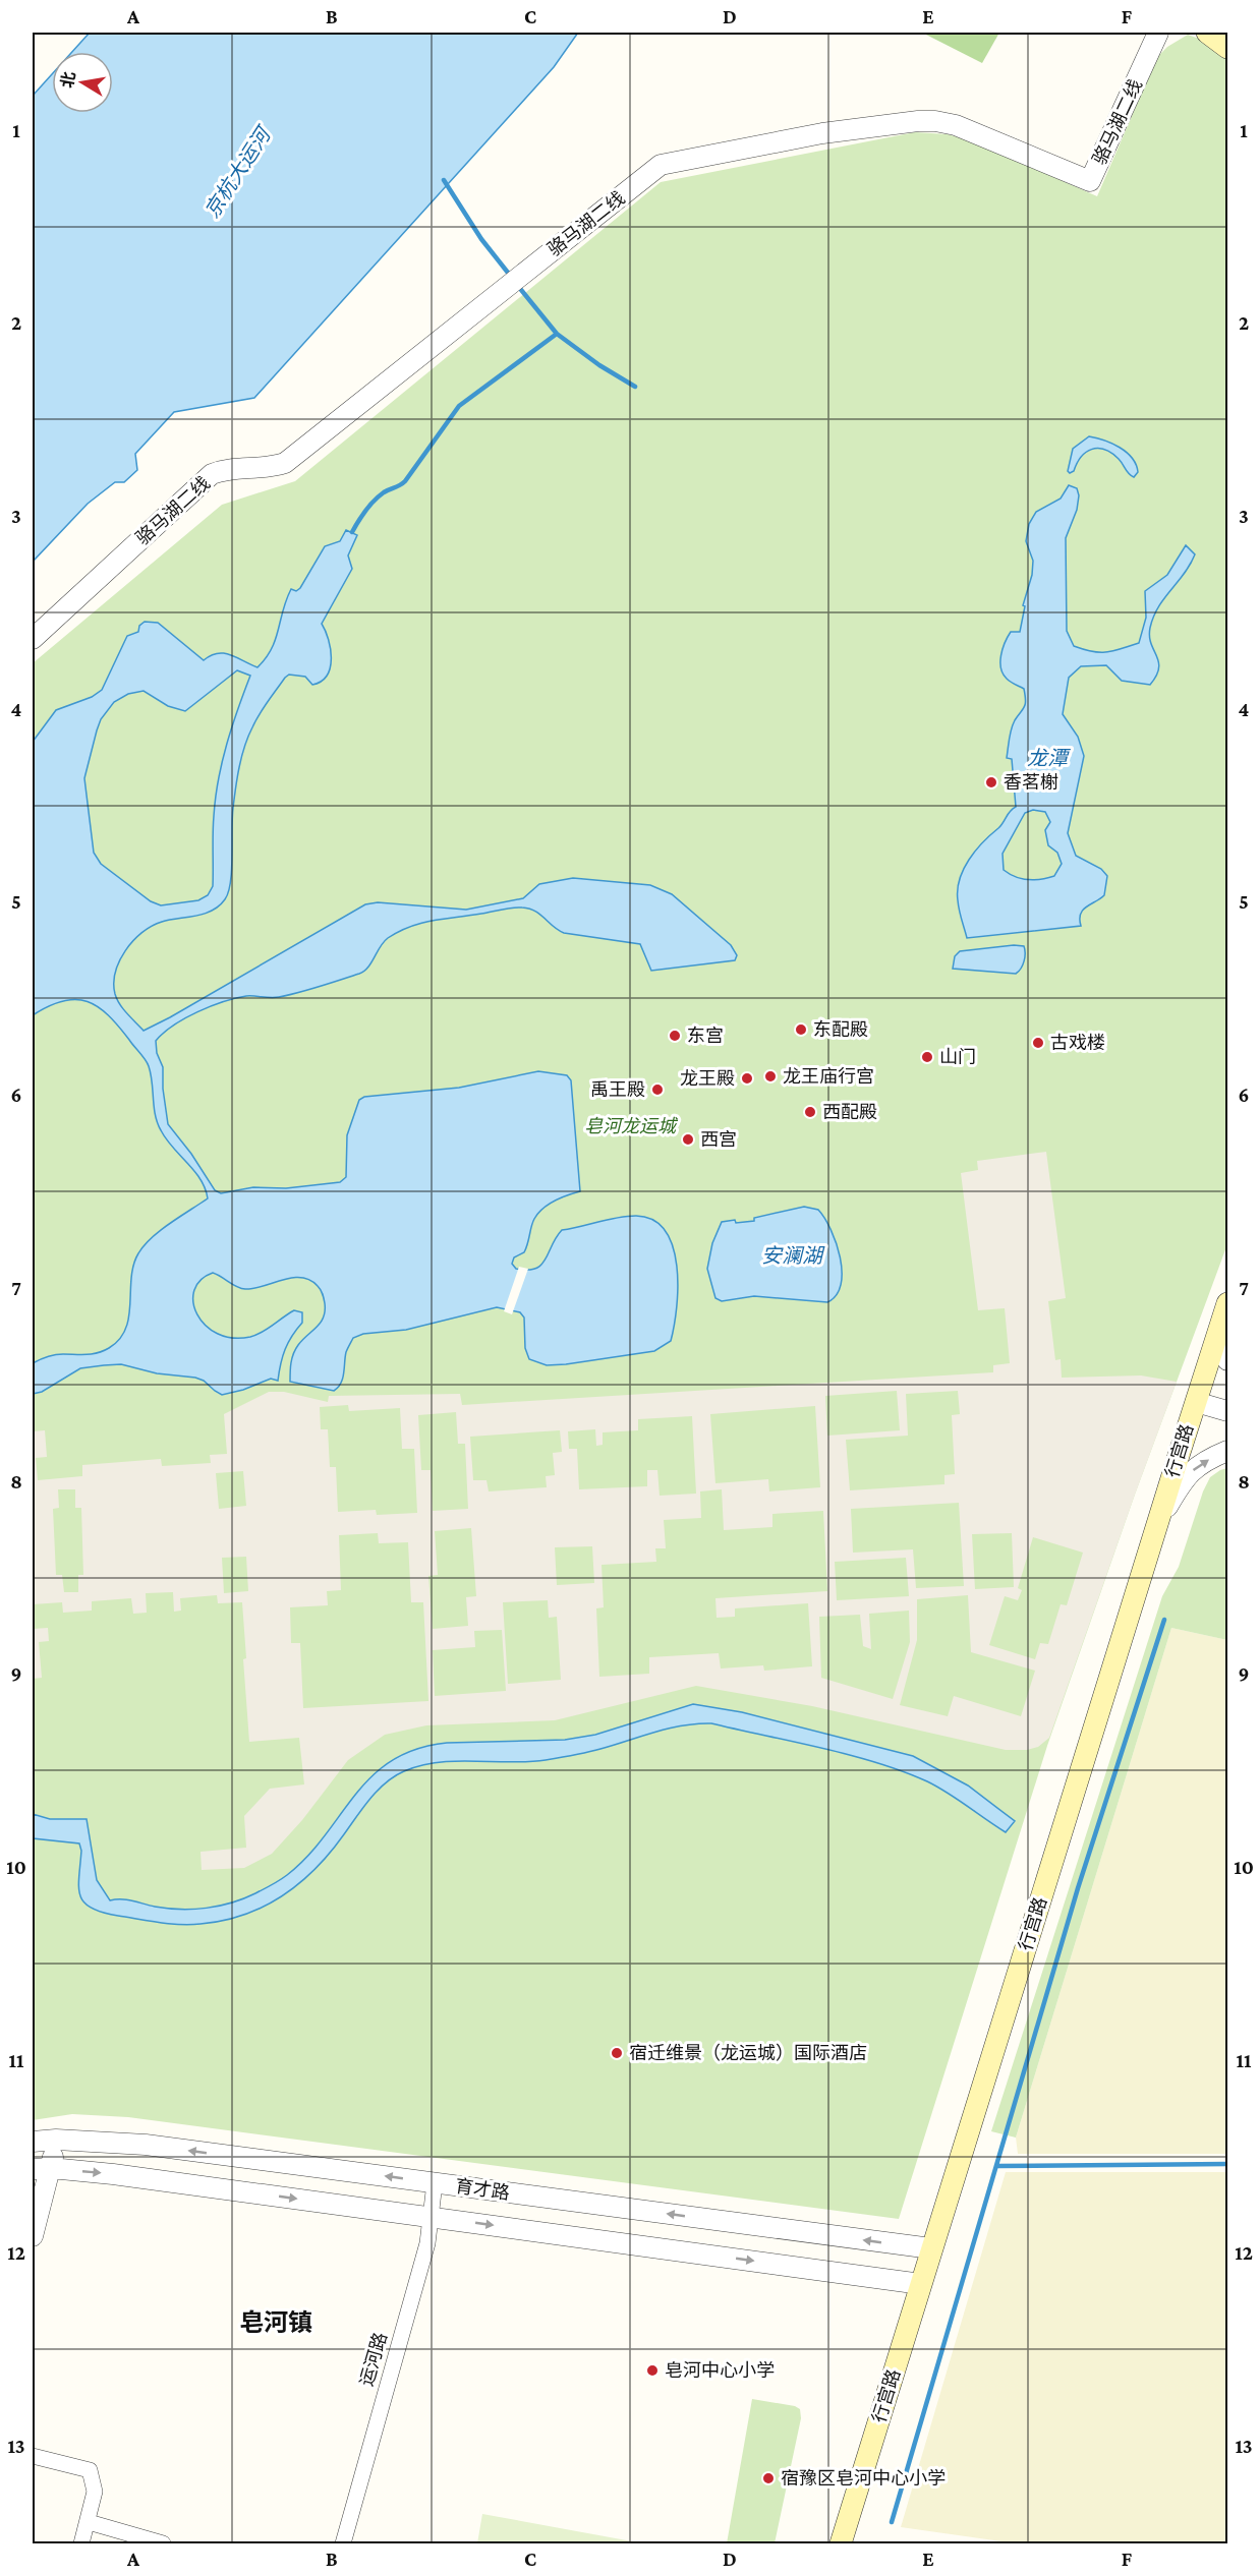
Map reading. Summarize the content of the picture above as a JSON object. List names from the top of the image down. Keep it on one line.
{"streets":{"main road":["行宫路"],"street":["骆马湖二线","育才路","运河路"]},"crossings":[["行宫路","育才路"],["育才路","运河路"]],"districts":["皂河镇"],"water":["京杭大运河","龙潭","安澜湖"],"parks":["皂河龙运城"],"places":["香茗榭","东配殿","东宫","古戏楼","山门","龙王庙行宫","龙王殿","禹王殿","西配殿","西宫","宿迁维景（龙运城）国际酒店","皂河中心小学","宿豫区皂河中心小学"],"north":"left","grid":{"columns":["A","B","C","D","E","F"],"rows":["1","2","3","4","5","6","7","8","9","10","11","12","13"]}}
